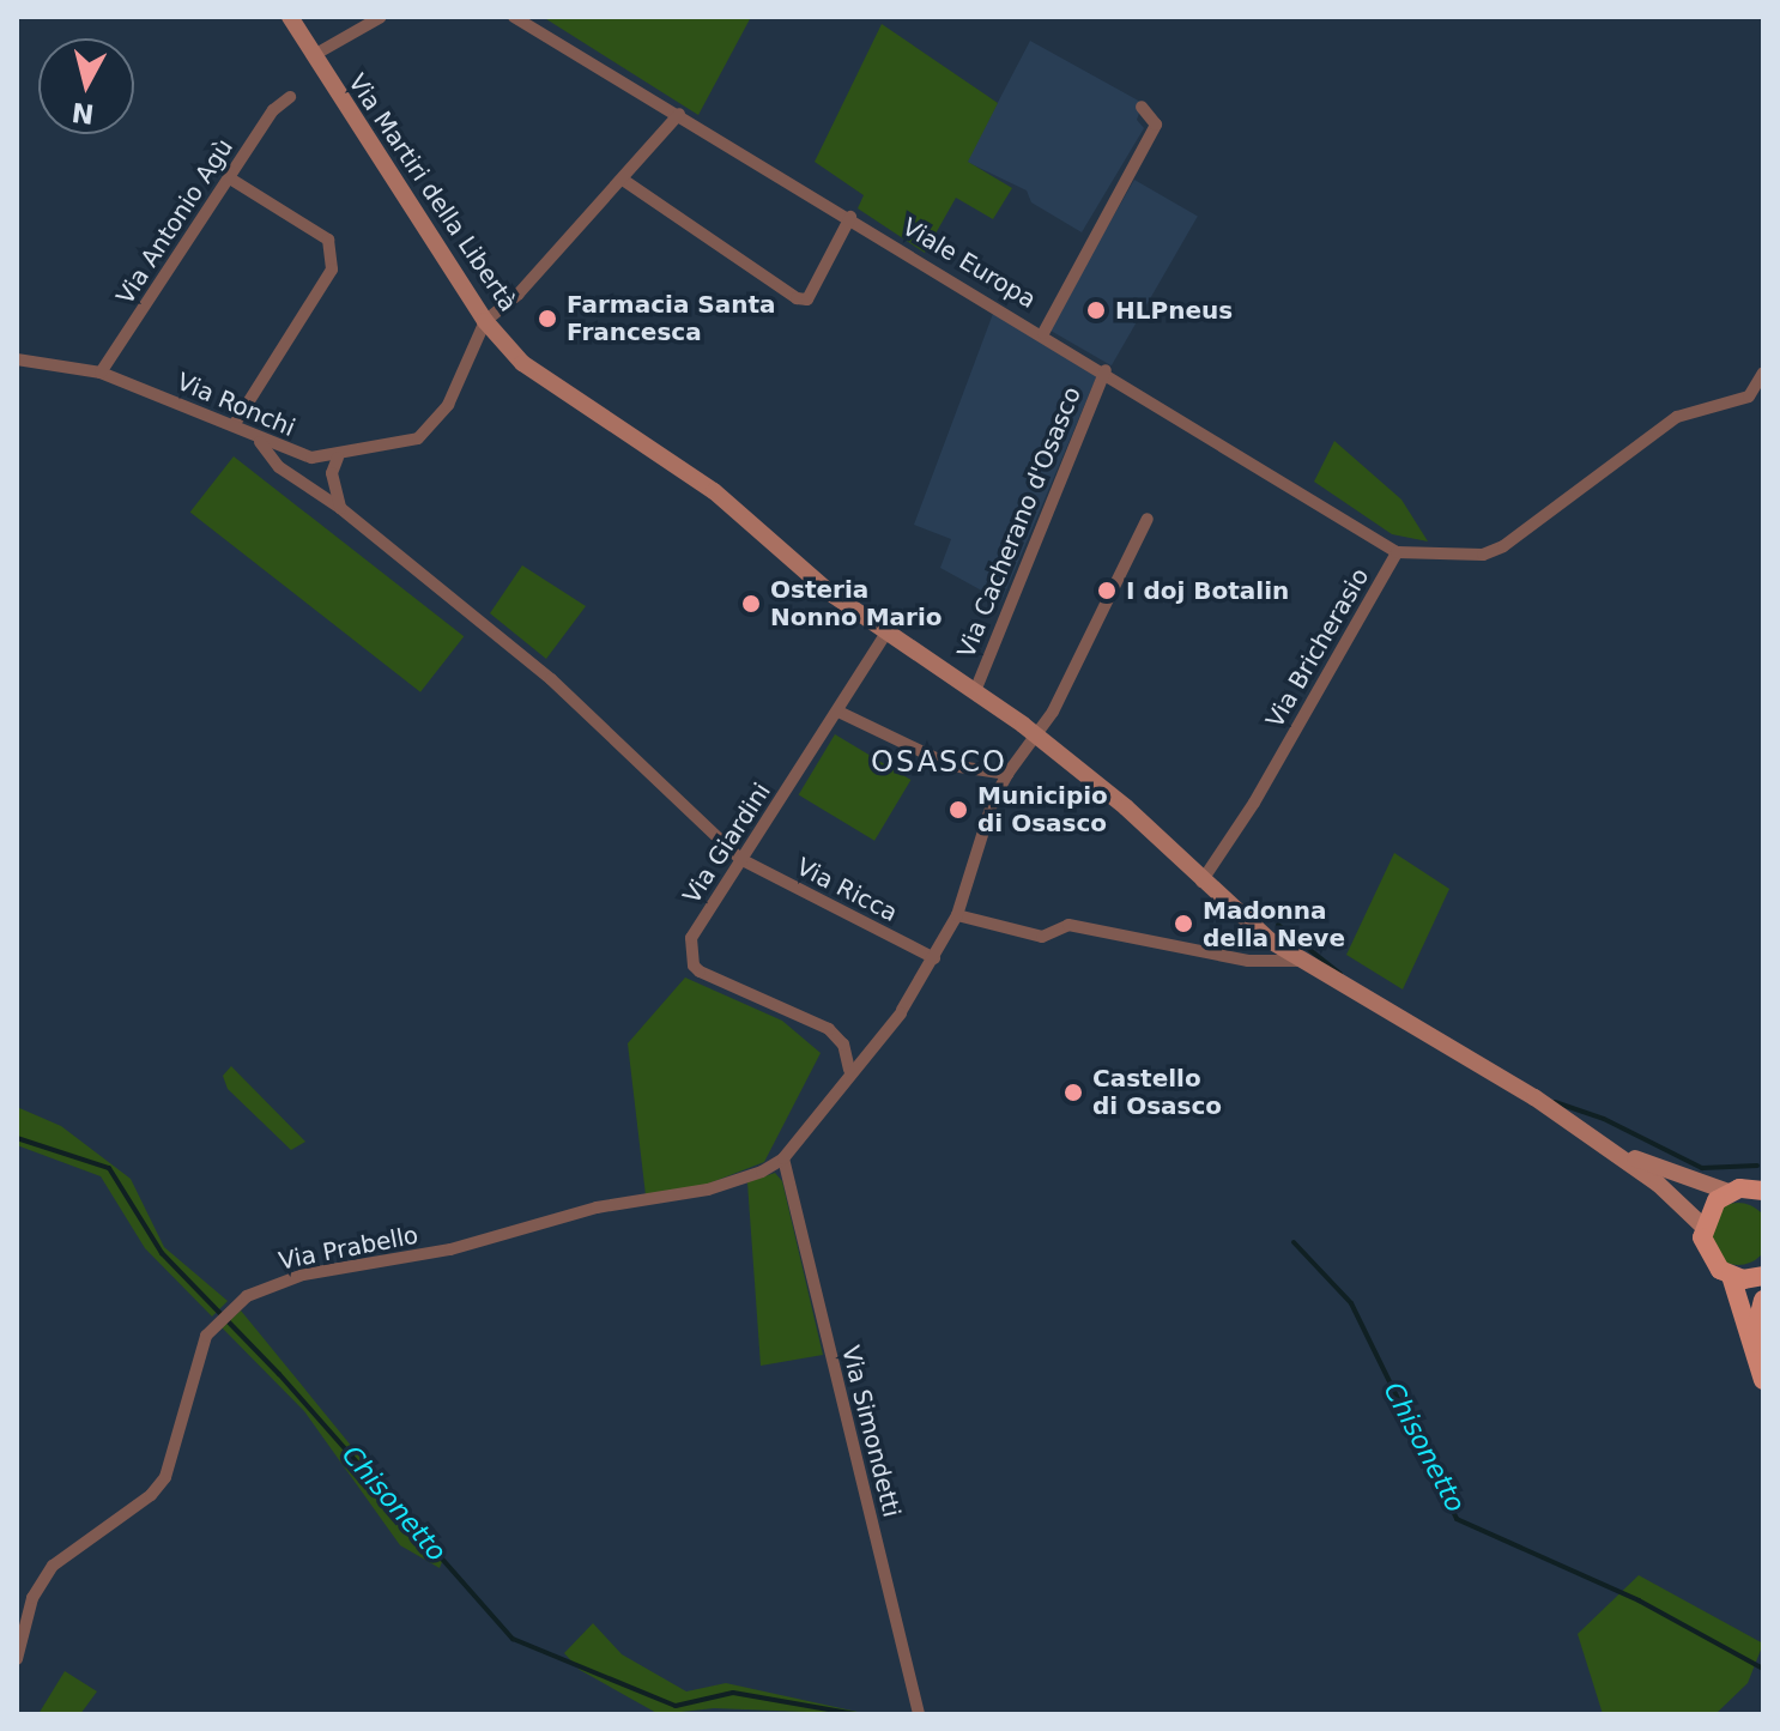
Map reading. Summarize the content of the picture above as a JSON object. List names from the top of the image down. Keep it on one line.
{"streets":{"street":["Via Martiri della Libertà","Via Antonio Agù","Viale Europa","Via Ronchi","Via Cacherano d'Osasco","Via Bricherasio","Via Giardini","Via Ricca","Via Prabello","Via Simondetti"]},"crossings":[["Via Martiri della Libertà","Via Ronchi"],["Via Martiri della Libertà","Via Cacherano d'Osasco"],["Via Martiri della Libertà","Via Bricherasio"],["Via Martiri della Libertà","Via Giardini"],["Via Antonio Agù","Via Ronchi"],["Viale Europa","Via Ronchi"],["Viale Europa","Via Cacherano d'Osasco"],["Viale Europa","Via Bricherasio"],["Via Ronchi","Via Ricca"],["Via Giardini","Via Ricca"],["Via Prabello","Via Simondetti"]],"districts":["OSASCO"],"water":["Chisonetto"],"places":["HLPneus","Farmacia Santa Francesca","I doj Botalin","Osteria Nonno Mario","Municipio di Osasco","Madonna della Neve","Castello di Osasco"],"north":"bottom"}
